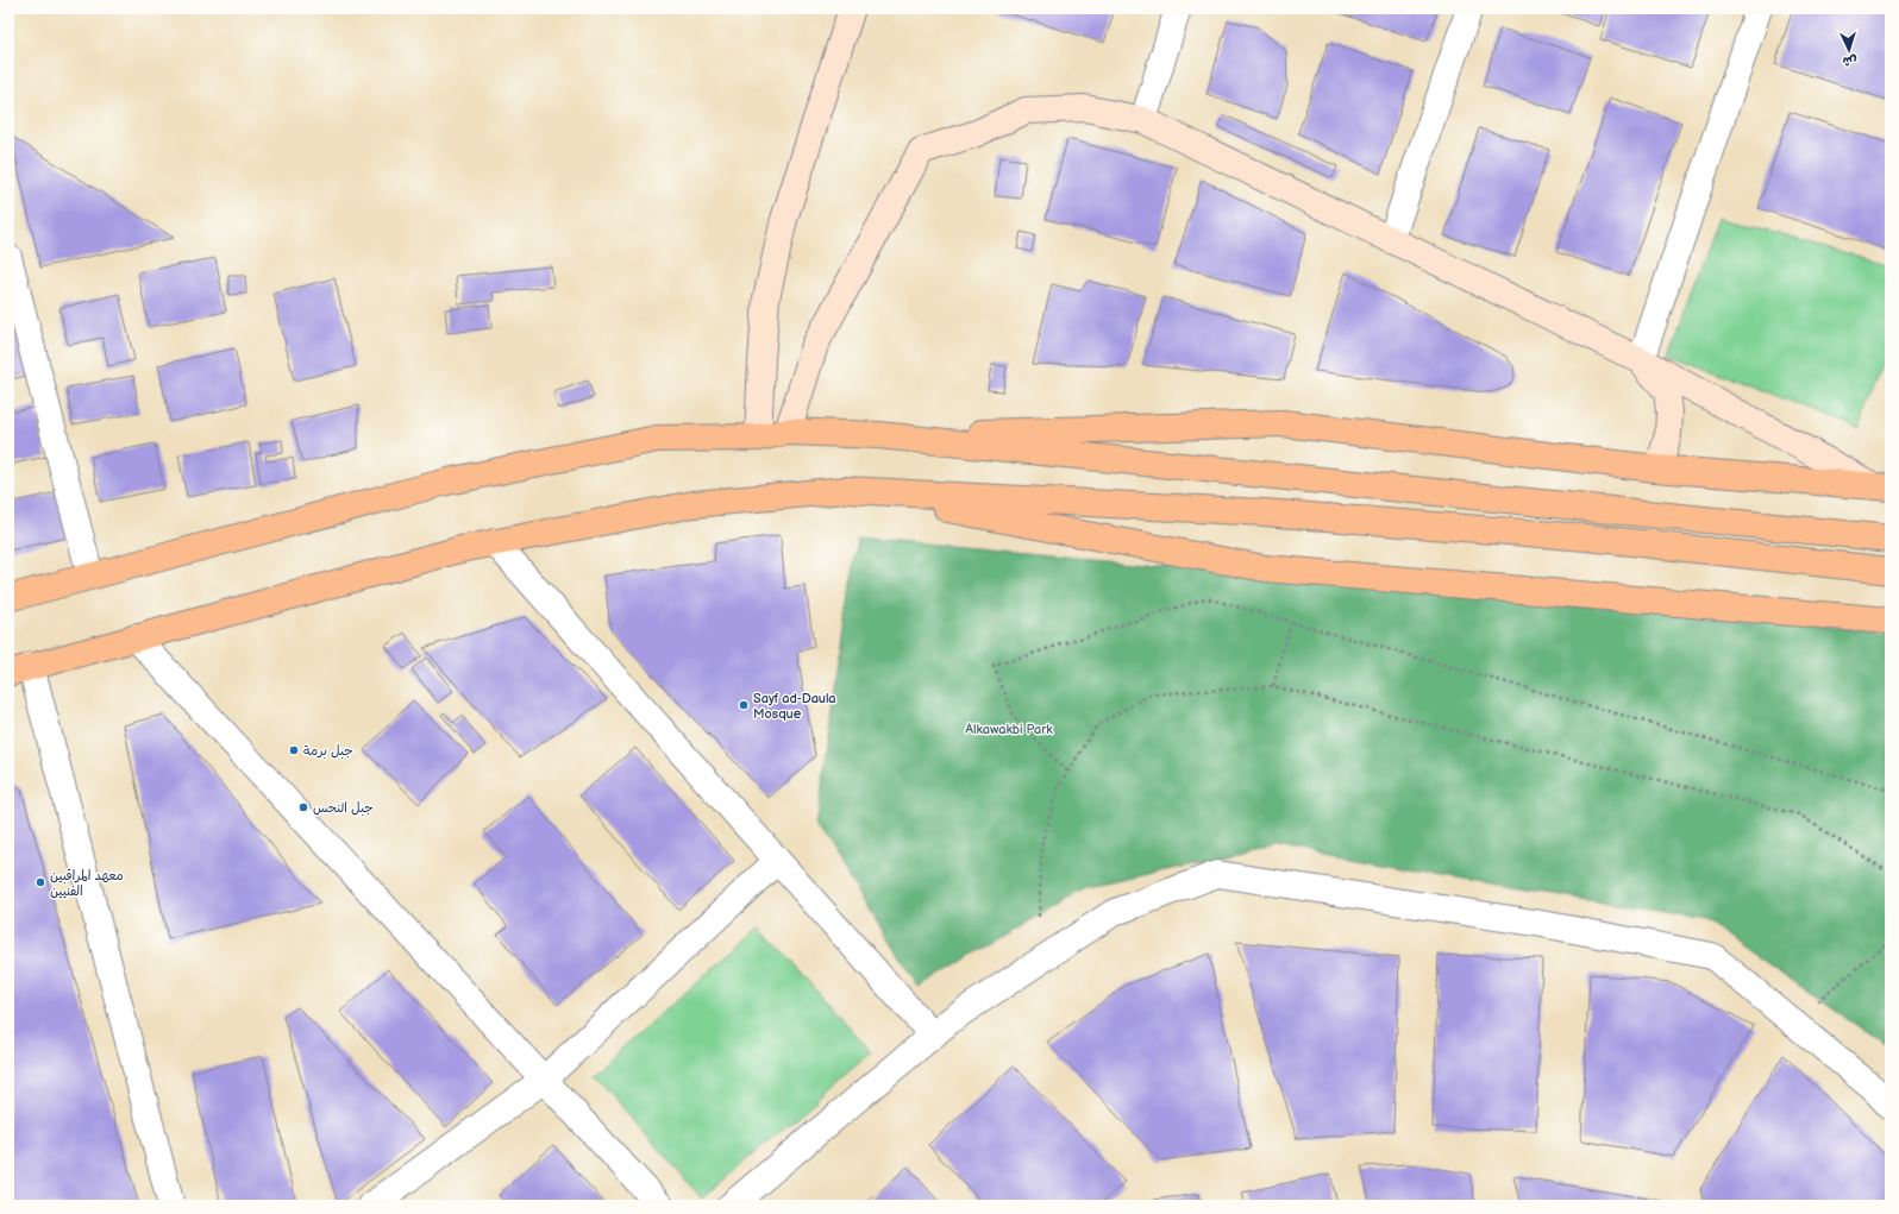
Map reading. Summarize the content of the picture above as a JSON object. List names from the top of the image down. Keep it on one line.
{"parks":["Alkawakbi Park"],"places":["Sayf ad-Daula Mosque","جبل برمة","جبل النحس","معهد المراقبين الفنيين"],"north":"bottom"}
